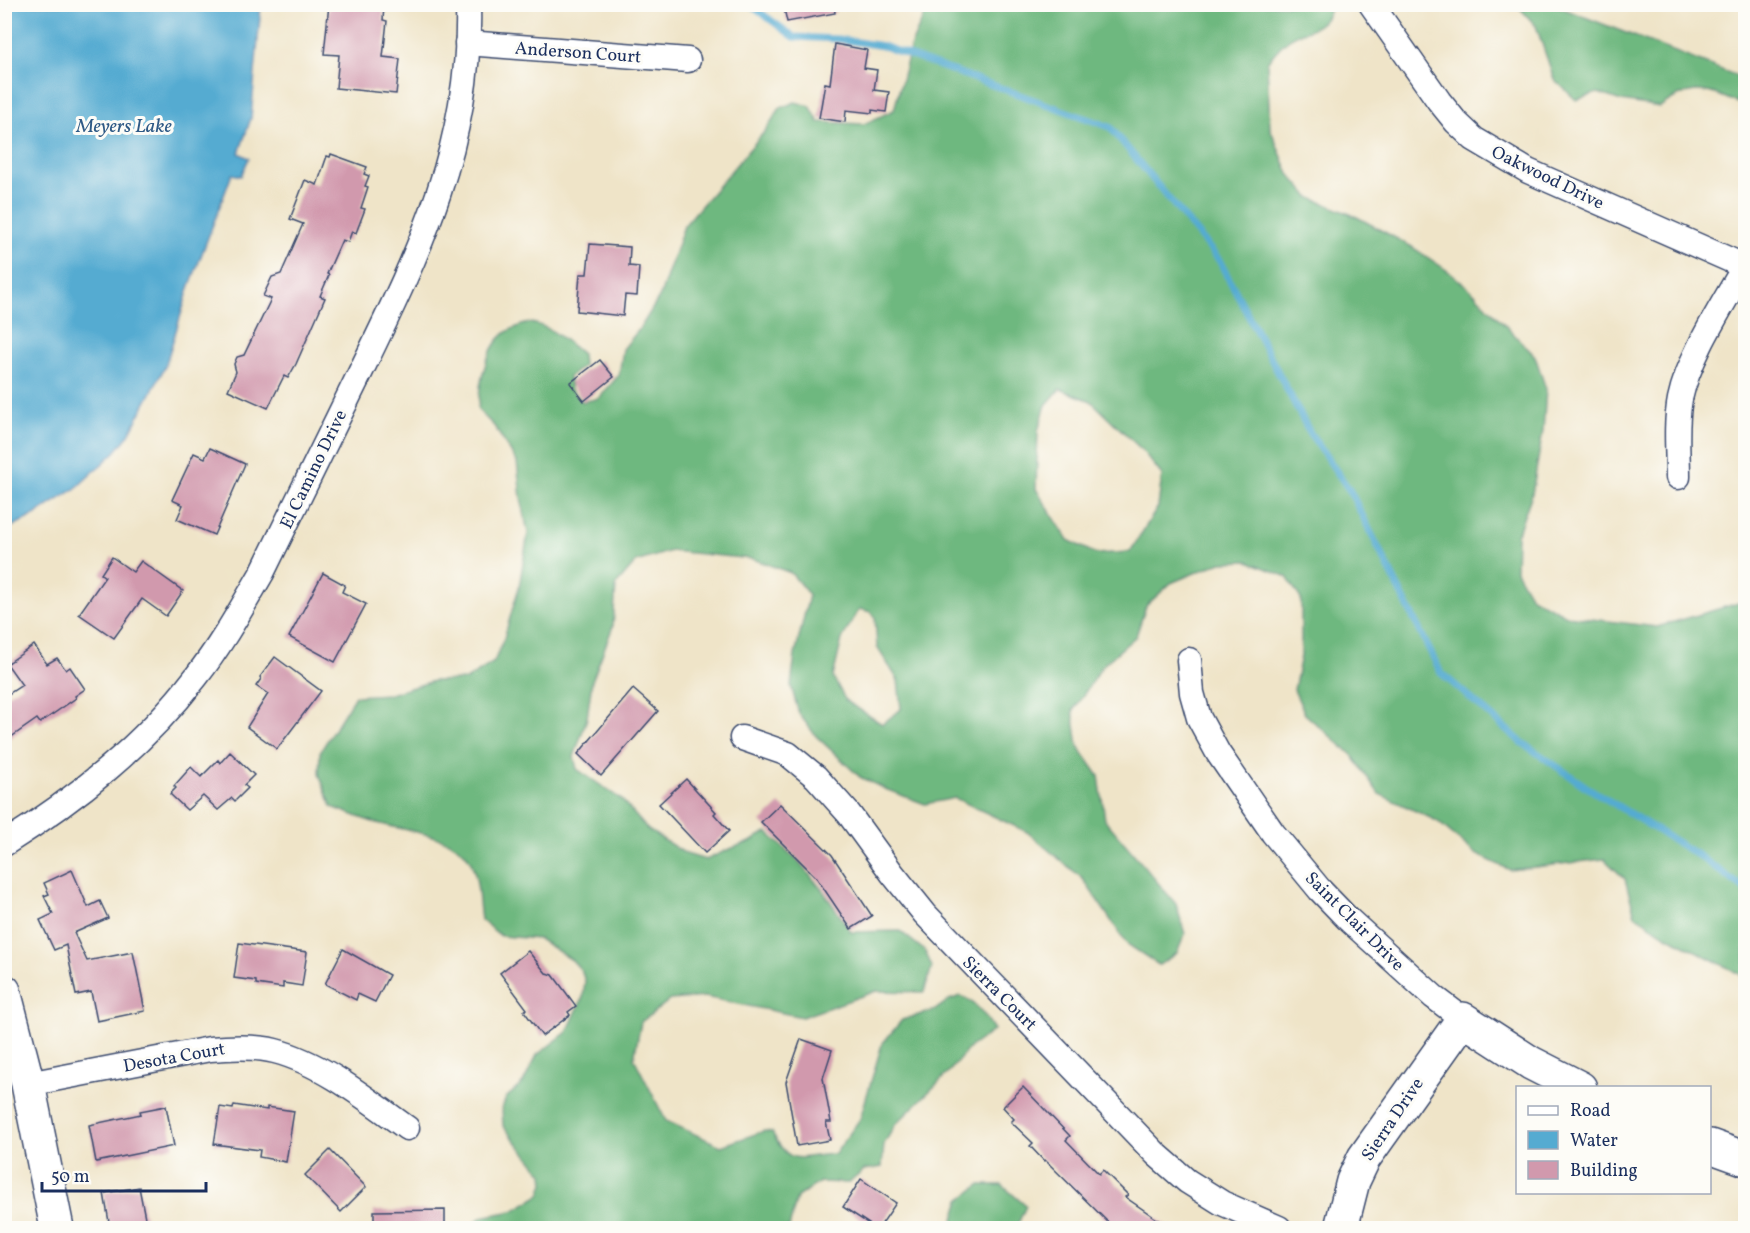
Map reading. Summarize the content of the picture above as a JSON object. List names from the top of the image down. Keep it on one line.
{"streets":{"street":["Anderson Court","Oakwood Drive","El Camino Drive","Saint Clair Drive","Sierra Court","Desota Court","Sierra Drive"]},"crossings":[["Anderson Court","El Camino Drive"],["Saint Clair Drive","Sierra Drive"]],"water":["Meyers Lake"],"legend":["Road","Water","Building"],"scale_bar":"50 m"}
